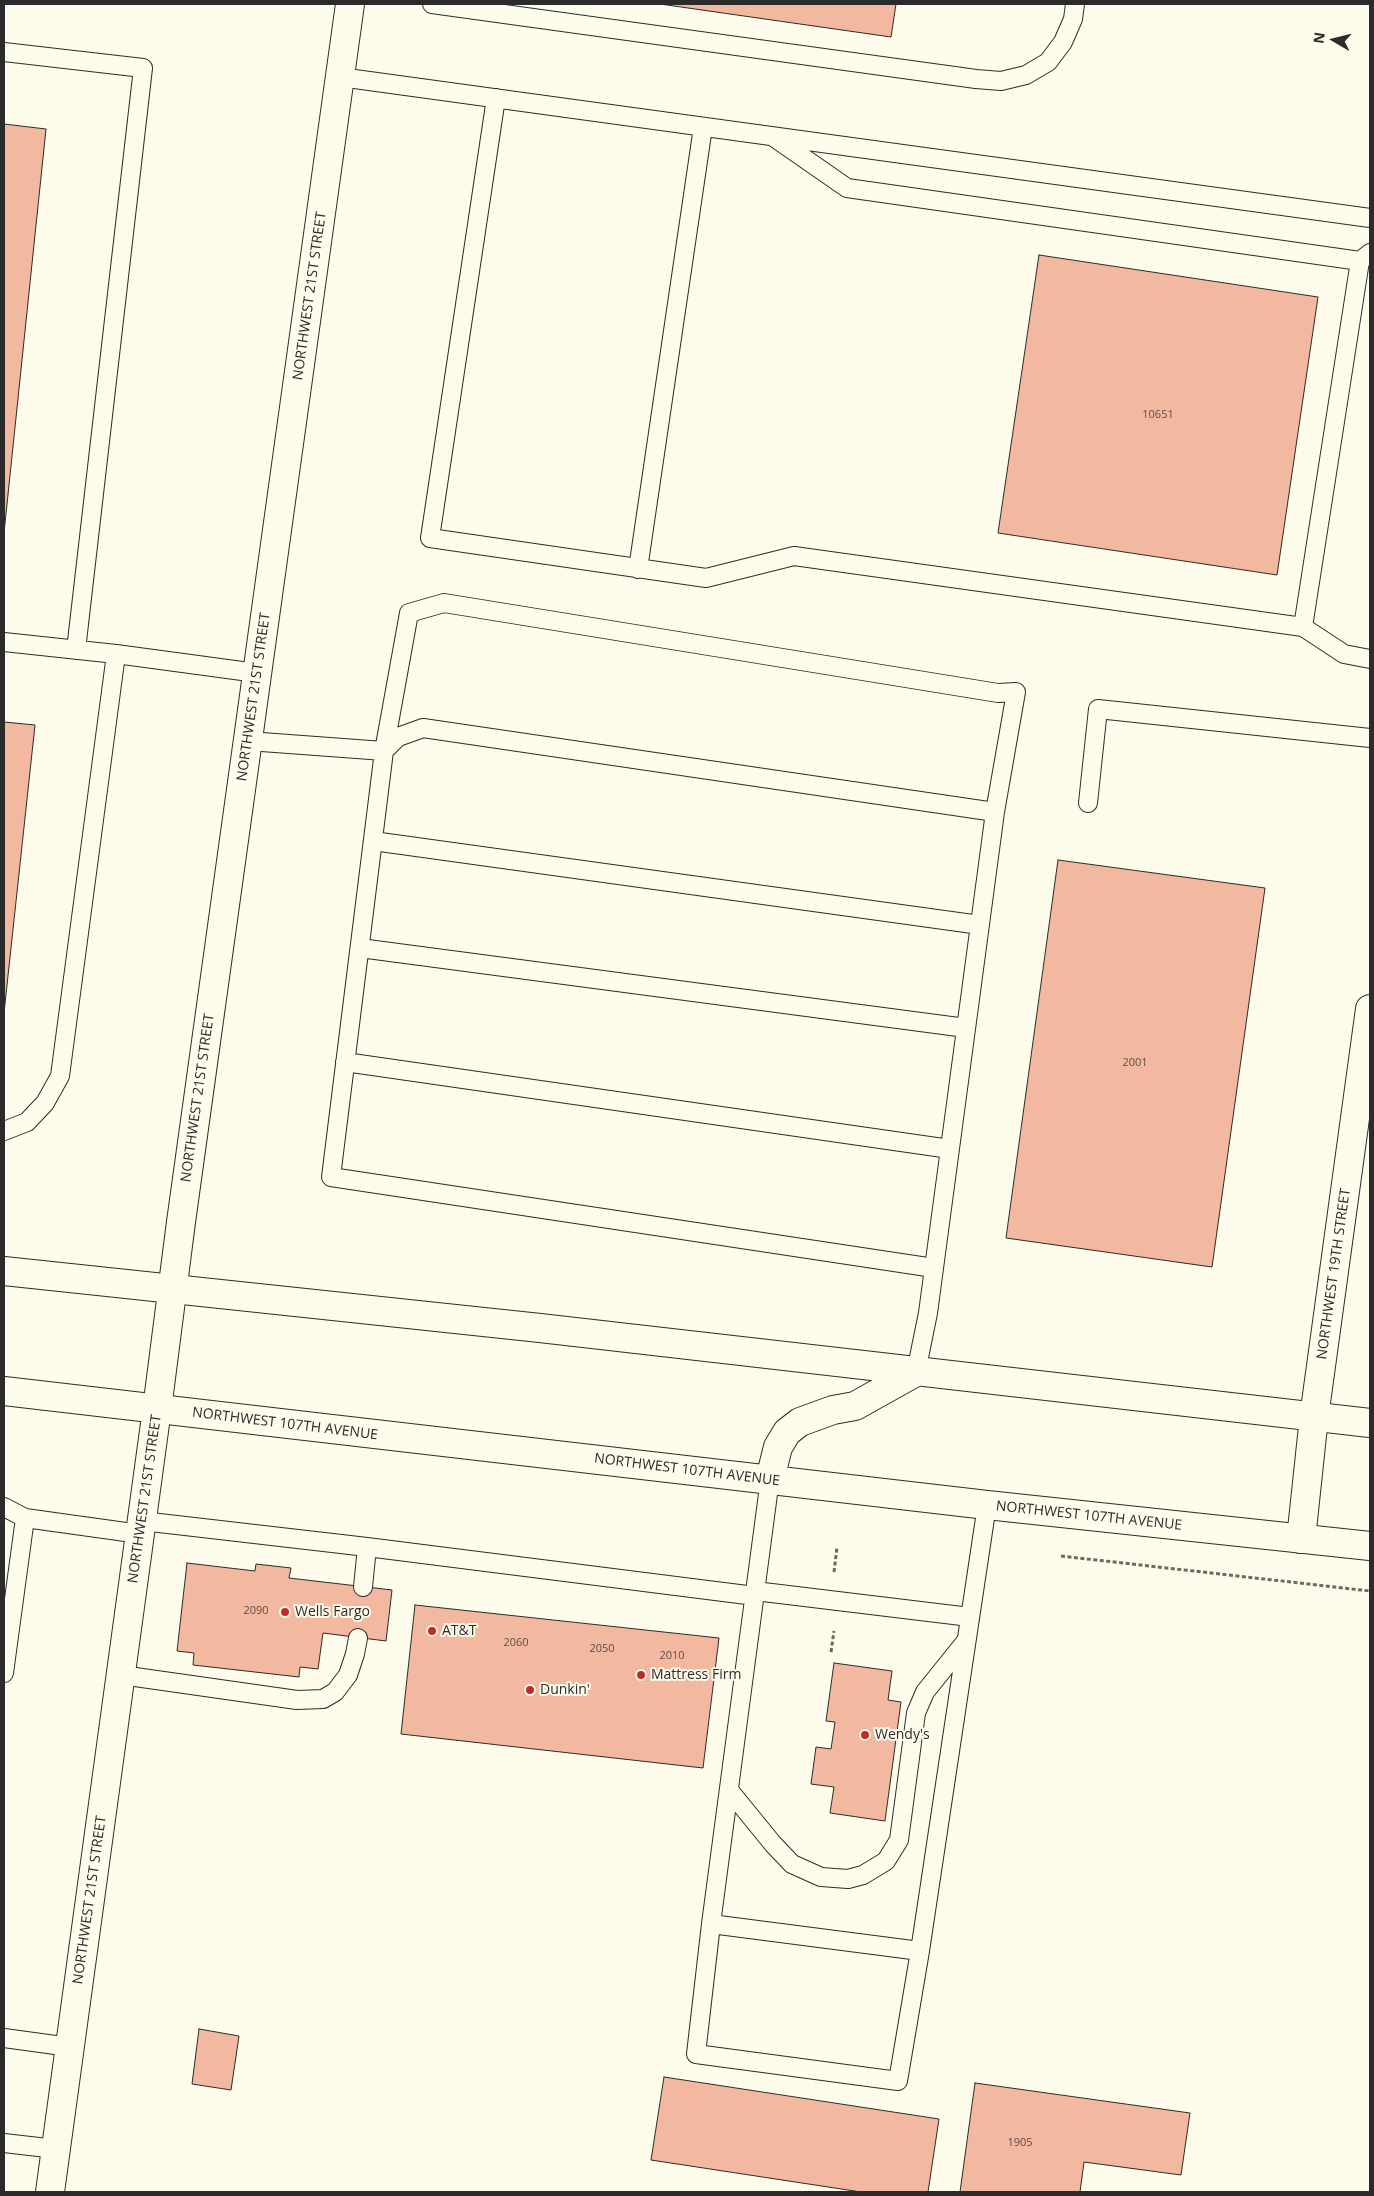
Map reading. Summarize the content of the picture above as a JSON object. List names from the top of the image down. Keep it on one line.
{"streets":{"main road":["NORTHWEST 21ST STREET","NORTHWEST 19TH STREET","NORTHWEST 107TH AVENUE"]},"crossings":[["NORTHWEST 21ST STREET","NORTHWEST 107TH AVENUE"],["NORTHWEST 19TH STREET","NORTHWEST 107TH AVENUE"]],"places":["Wells Fargo","AT&T","Mattress Firm","Dunkin'","Wendy's"],"house_numbers":["10651","2001","2090","2060","2050","2010","1905"],"north":"left"}
